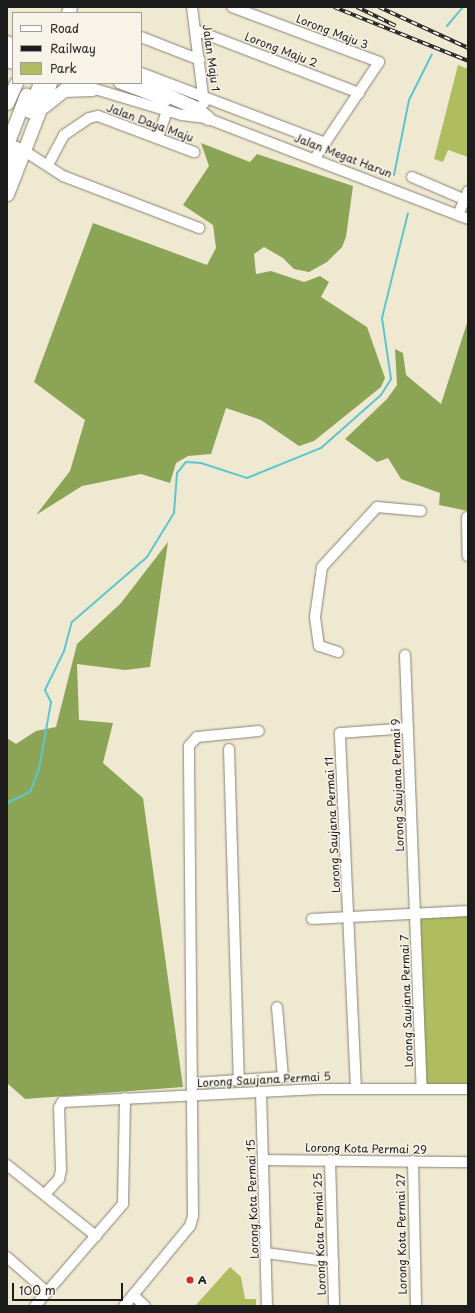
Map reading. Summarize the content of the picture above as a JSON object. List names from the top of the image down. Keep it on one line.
{"streets":{"street":["Lorong Maju 3","Lorong Maju 2","Jalan Maju 1","Jalan Daya Maju","Jalan Megat Harun","Lorong Saujana Permai 9","Lorong Saujana Permai 11","Lorong Saujana Permai 7","Lorong Saujana Permai 5","Lorong Kota Permai 29","Lorong Kota Permai 15","Lorong Kota Permai 25","Lorong Kota Permai 27"]},"crossings":[["Lorong Maju 3","Lorong Maju 2"],["Lorong Maju 2","Jalan Maju 1"],["Jalan Maju 1","Jalan Megat Harun"],["Lorong Saujana Permai 9","Lorong Saujana Permai 11"],["Lorong Saujana Permai 9","Lorong Saujana Permai 7"],["Lorong Saujana Permai 11","Lorong Saujana Permai 5"],["Lorong Saujana Permai 7","Lorong Saujana Permai 5"],["Lorong Saujana Permai 5","Lorong Kota Permai 15"],["Lorong Kota Permai 29","Lorong Kota Permai 15"],["Lorong Kota Permai 29","Lorong Kota Permai 25"],["Lorong Kota Permai 29","Lorong Kota Permai 27"]],"places":["A"],"legend":["Road","Railway","Park"],"scale_bar":"100 m"}
